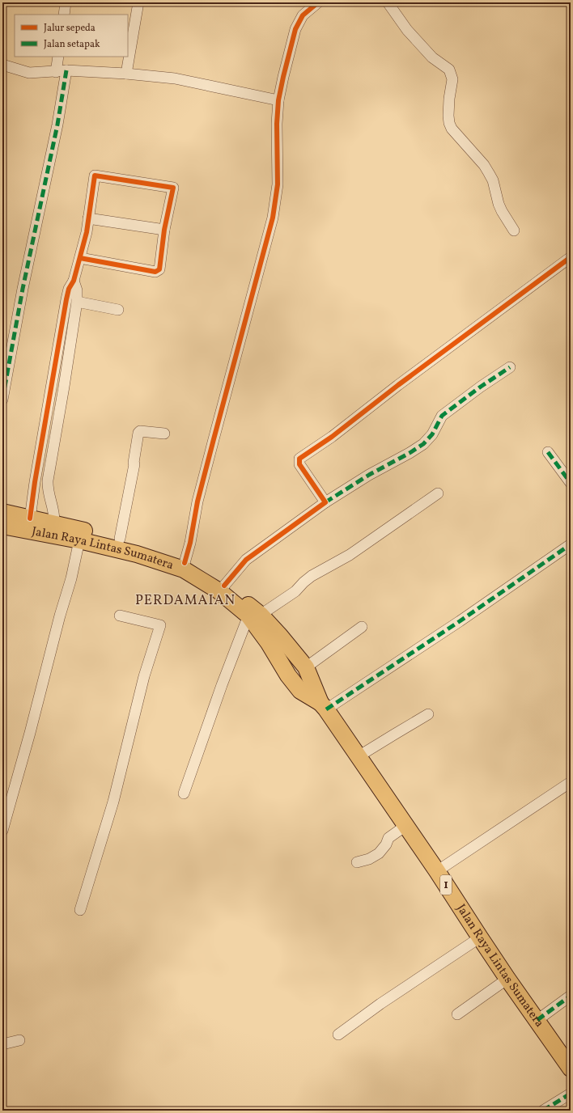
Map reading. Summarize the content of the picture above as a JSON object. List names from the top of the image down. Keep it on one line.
{"streets":{"highway":["Jalan Raya Lintas Sumatera","1"]},"districts":["PERDAMAIAN"],"legend":["Jalur sepeda","Jalan setapak"]}
